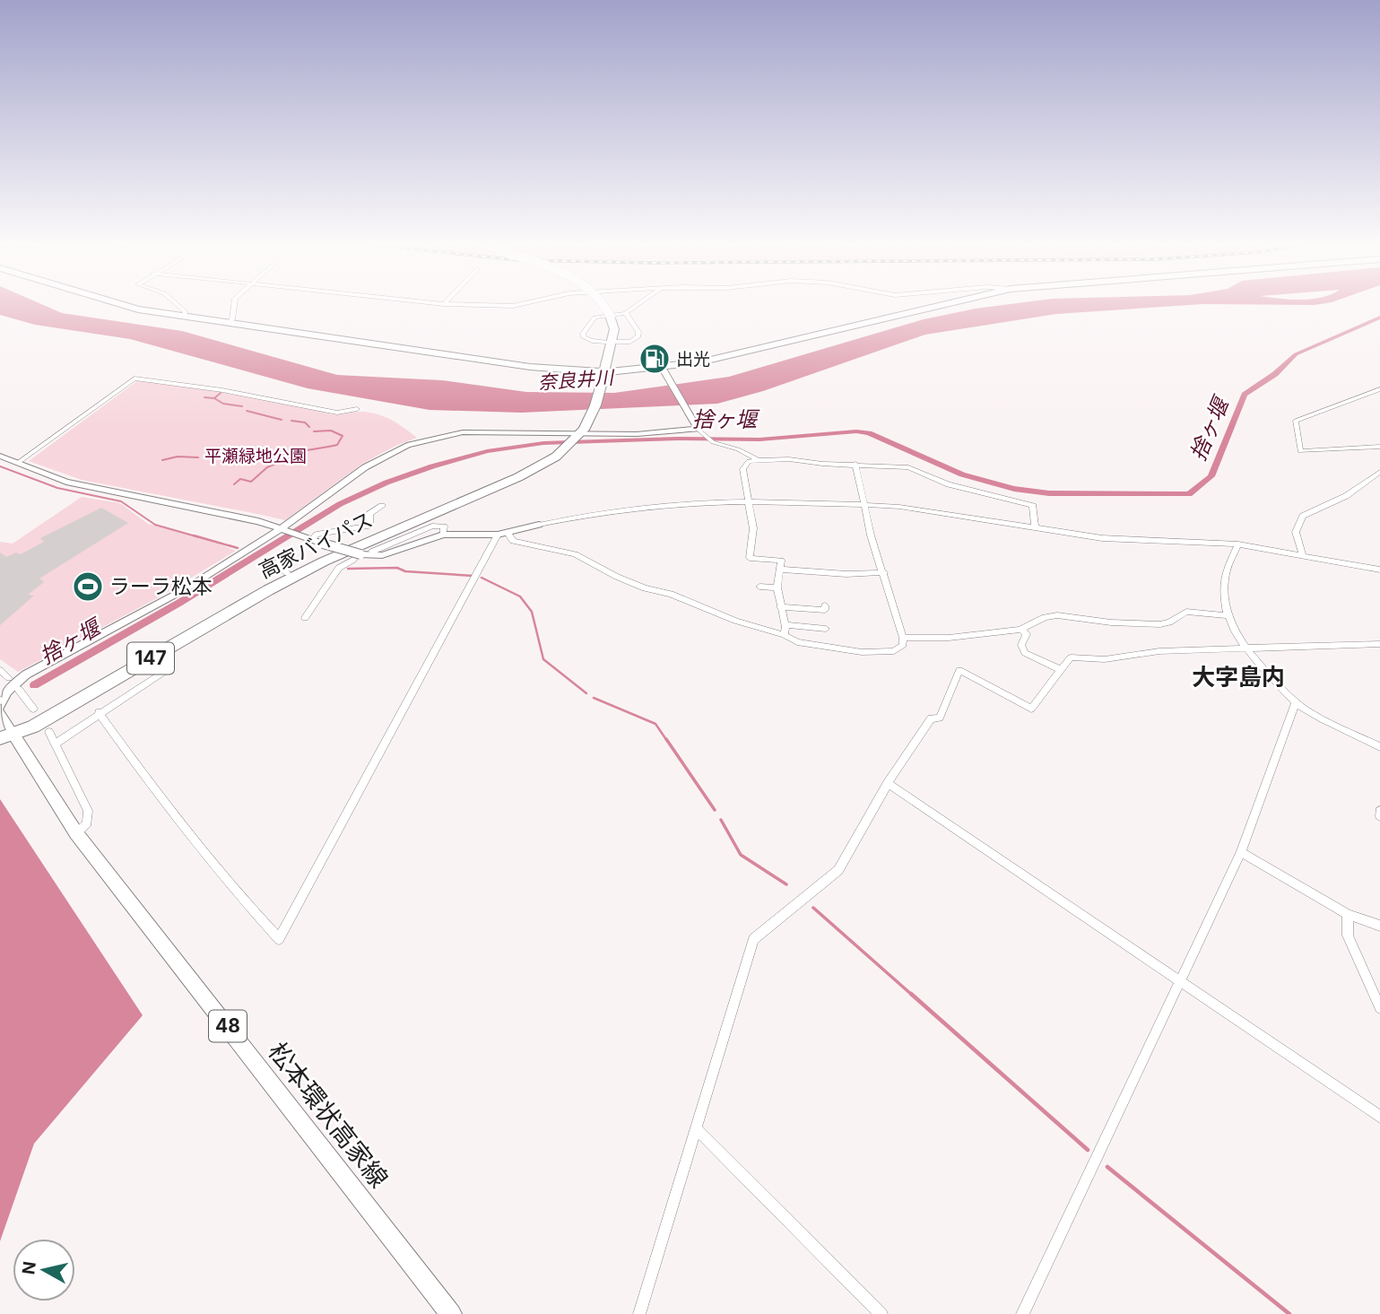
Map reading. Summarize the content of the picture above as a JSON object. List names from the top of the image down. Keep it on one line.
{"streets":{"highway":["高家バイパス","147"],"main road":["48","松本環状高家線"]},"crossings":[["高家バイパス","松本環状高家線"]],"districts":["大字島内"],"water":["奈良井川","捨ヶ堰"],"parks":["平瀬緑地公園"],"places":{"fuel station":["出光"],"sports":["ラーラ松本"]},"north":"left"}
